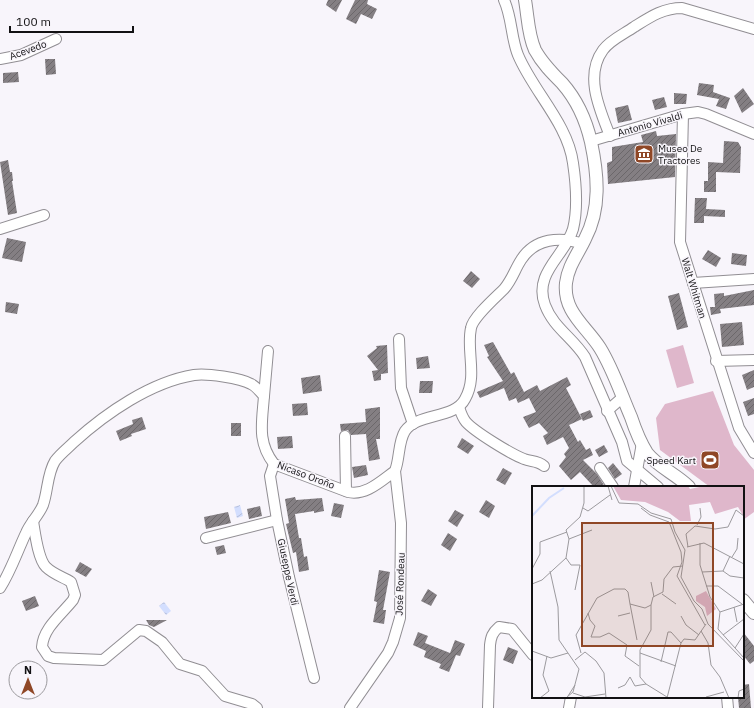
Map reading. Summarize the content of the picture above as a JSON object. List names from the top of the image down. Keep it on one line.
{"streets":{"street":["Acevedo","Antonio Vivaldi","Walt Whitman","Nicaso Oroño","Giuseppe Verdi","José Rondeau"]},"crossings":[["Antonio Vivaldi","Walt Whitman"],["Nicaso Oroño","Giuseppe Verdi"],["Nicaso Oroño","José Rondeau"]],"places":{"museum":["Museo De Tractores"],"sports":["Speed Kart"]},"scale_bar":"100 m","north":"top"}
